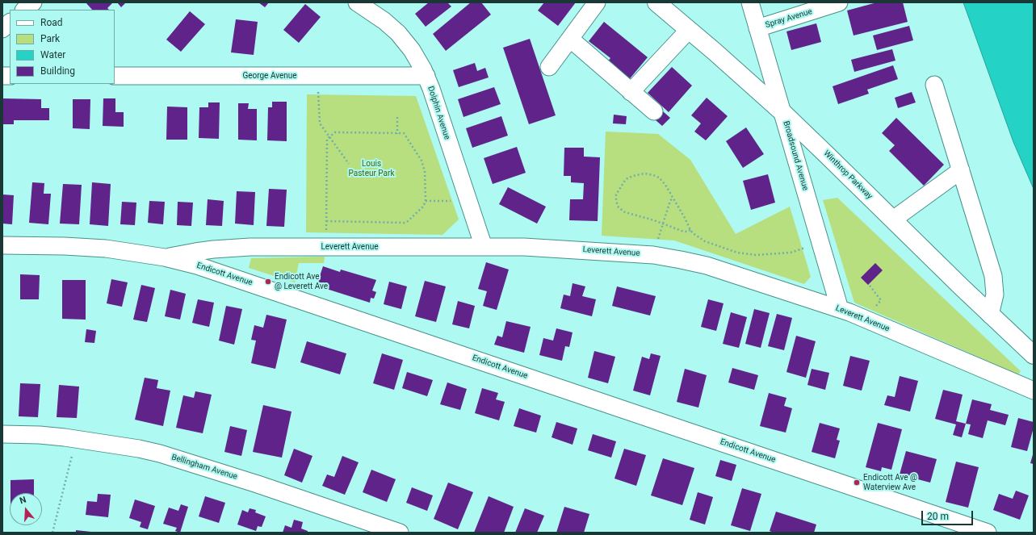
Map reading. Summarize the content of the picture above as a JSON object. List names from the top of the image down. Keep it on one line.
{"streets":{"main road":["Winthrop Parkway"],"street":["Spray Avenue","George Avenue","Dolphin Avenue","Broadsound Avenue","Leverett Avenue","Endicott Avenue","Bellingham Avenue"]},"crossings":[["Spray Avenue","Broadsound Avenue"],["George Avenue","Dolphin Avenue"],["Dolphin Avenue","Leverett Avenue"],["Broadsound Avenue","Winthrop Parkway"],["Broadsound Avenue","Leverett Avenue"],["Leverett Avenue","Endicott Avenue"]],"parks":["Louis Pasteur Park"],"places":["Endicott Ave @ Leverett Ave","Endicott Ave @ Waterview Ave"],"legend":["Road","Park","Water","Building"],"scale_bar":"20 m","north":"top"}
